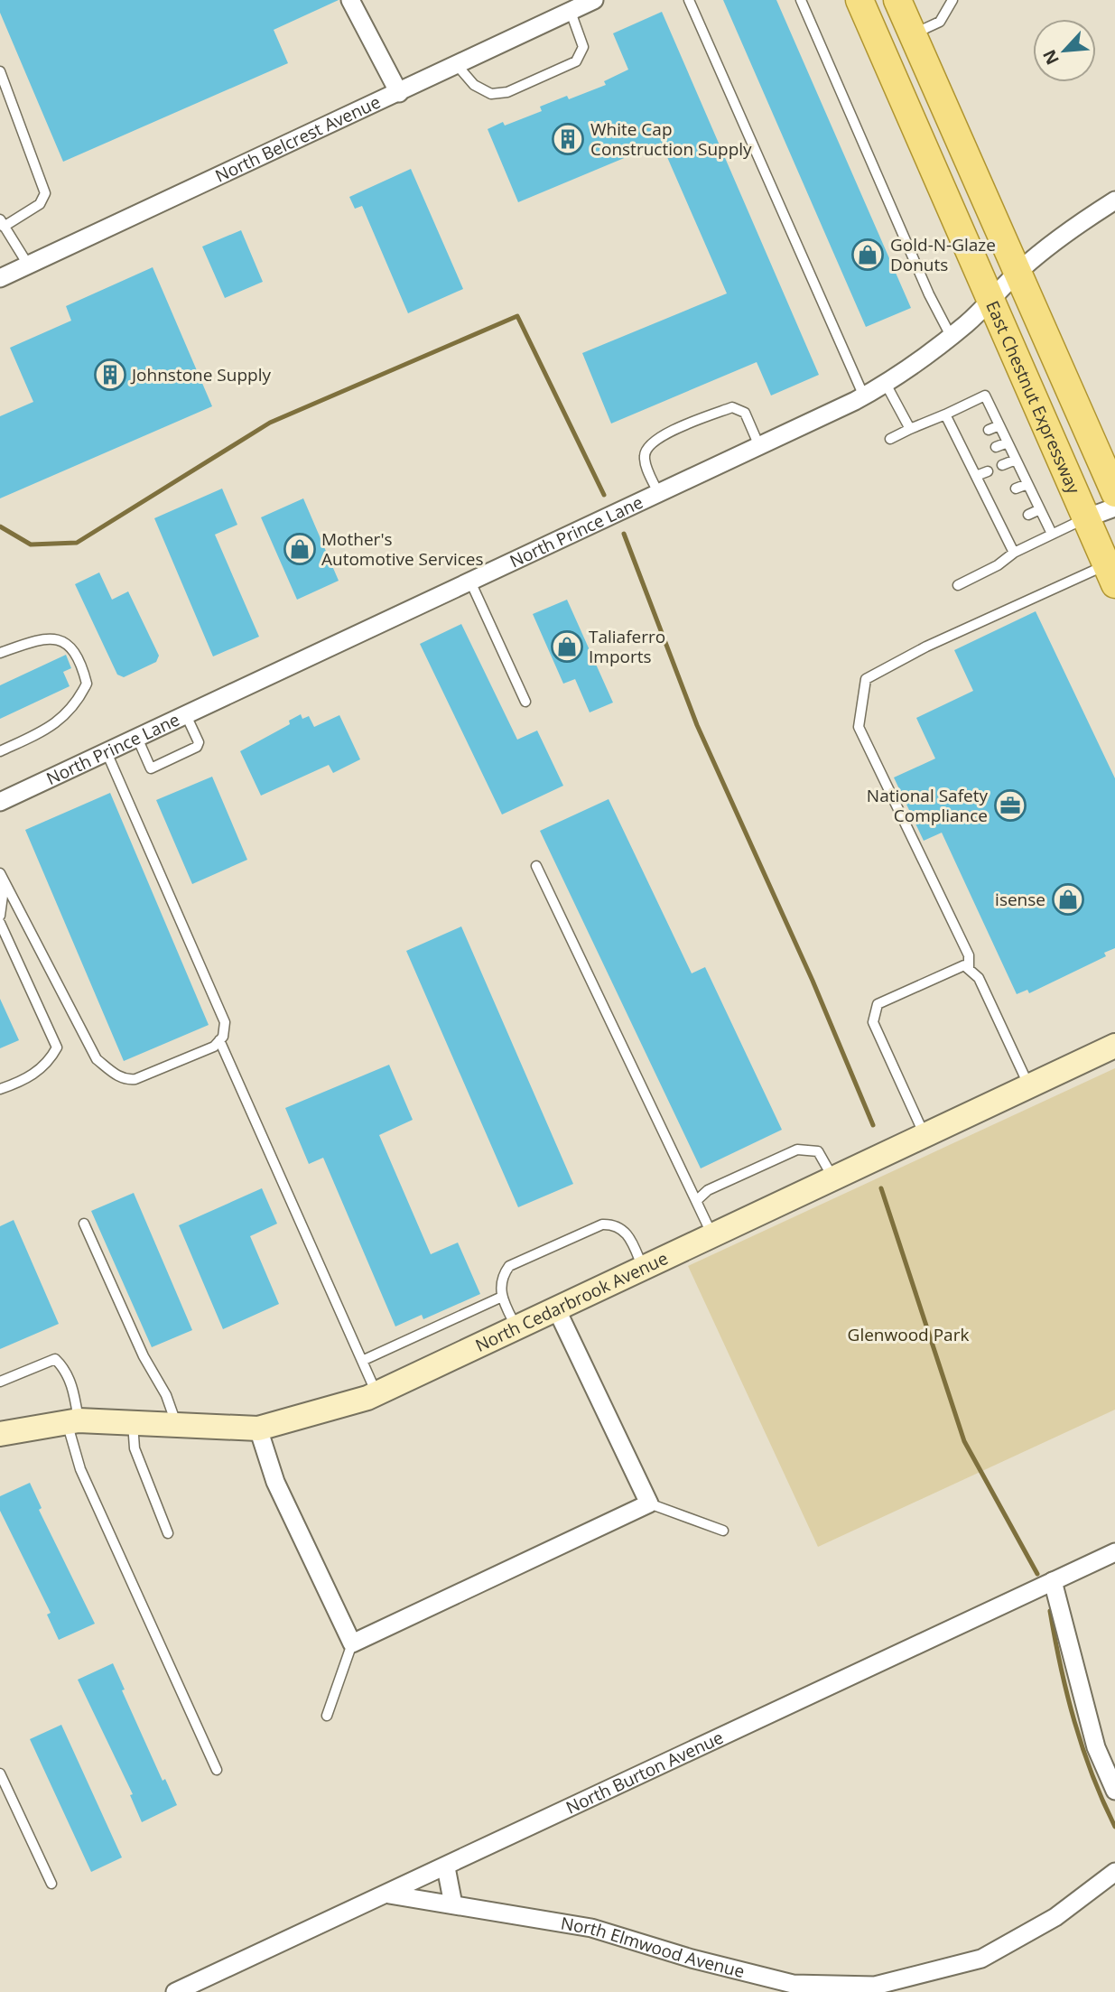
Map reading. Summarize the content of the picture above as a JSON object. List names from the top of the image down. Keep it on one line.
{"streets":{"main road":["East Chestnut Expressway"],"street":["North Belcrest Avenue","North Prince Lane","North Cedarbrook Avenue","North Burton Avenue","North Elmwood Avenue"]},"crossings":[["East Chestnut Expressway","North Prince Lane"],["North Burton Avenue","North Elmwood Avenue"]],"parks":["Glenwood Park"],"places":{"building":["White Cap Construction Supply","Johnstone Supply"],"shop":["Gold-N-Glaze Donuts","Mother's Automotive Services","Taliaferro Imports","isense"],"office":["National Safety Compliance"]},"north":"bottom left"}
